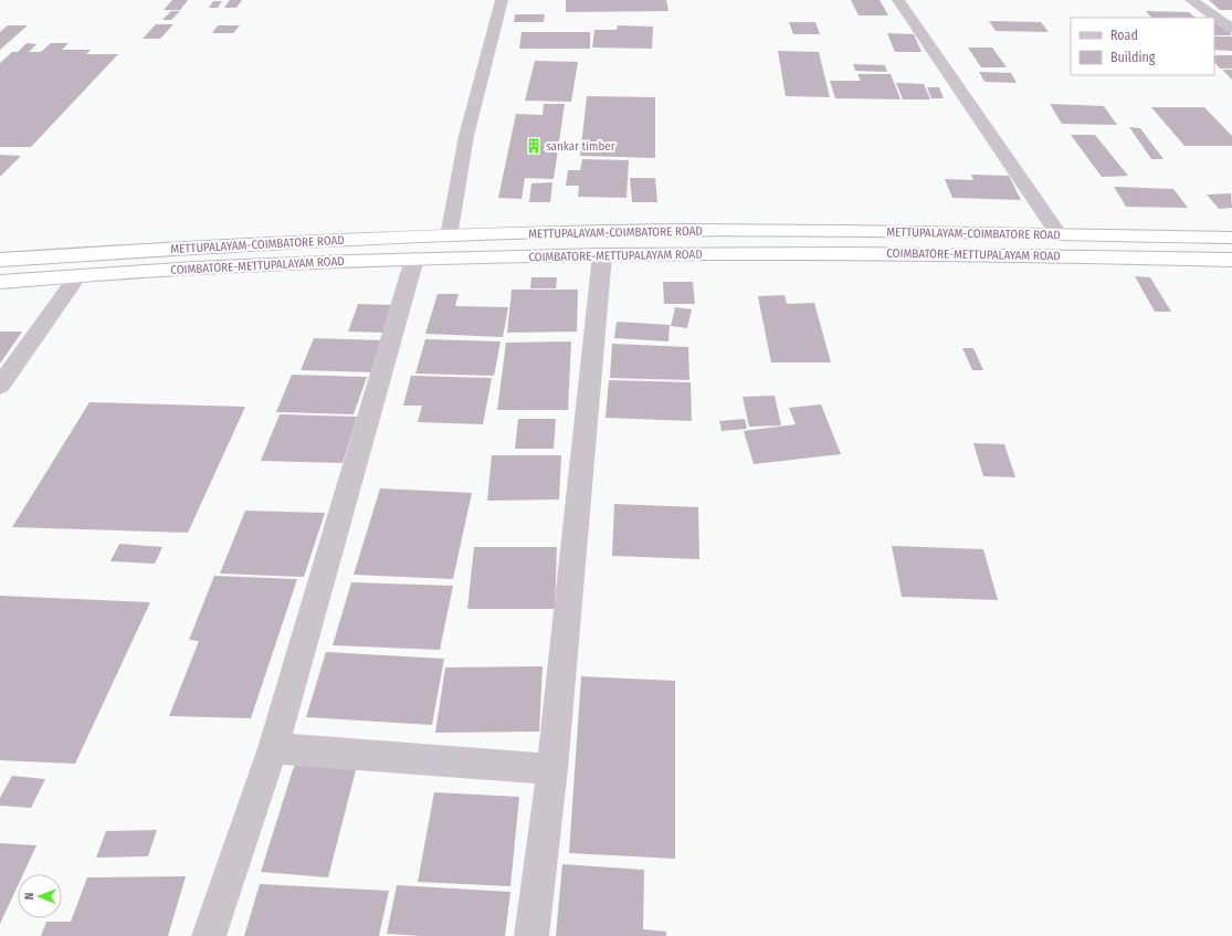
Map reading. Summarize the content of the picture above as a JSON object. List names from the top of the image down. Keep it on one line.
{"streets":{"highway":["METTUPALAYAM-COIMBATORE ROAD","COIMBATORE-METTUPALAYAM ROAD"]},"places":{"building":["sankar timber"]},"legend":["Road","Building"],"north":"left"}
